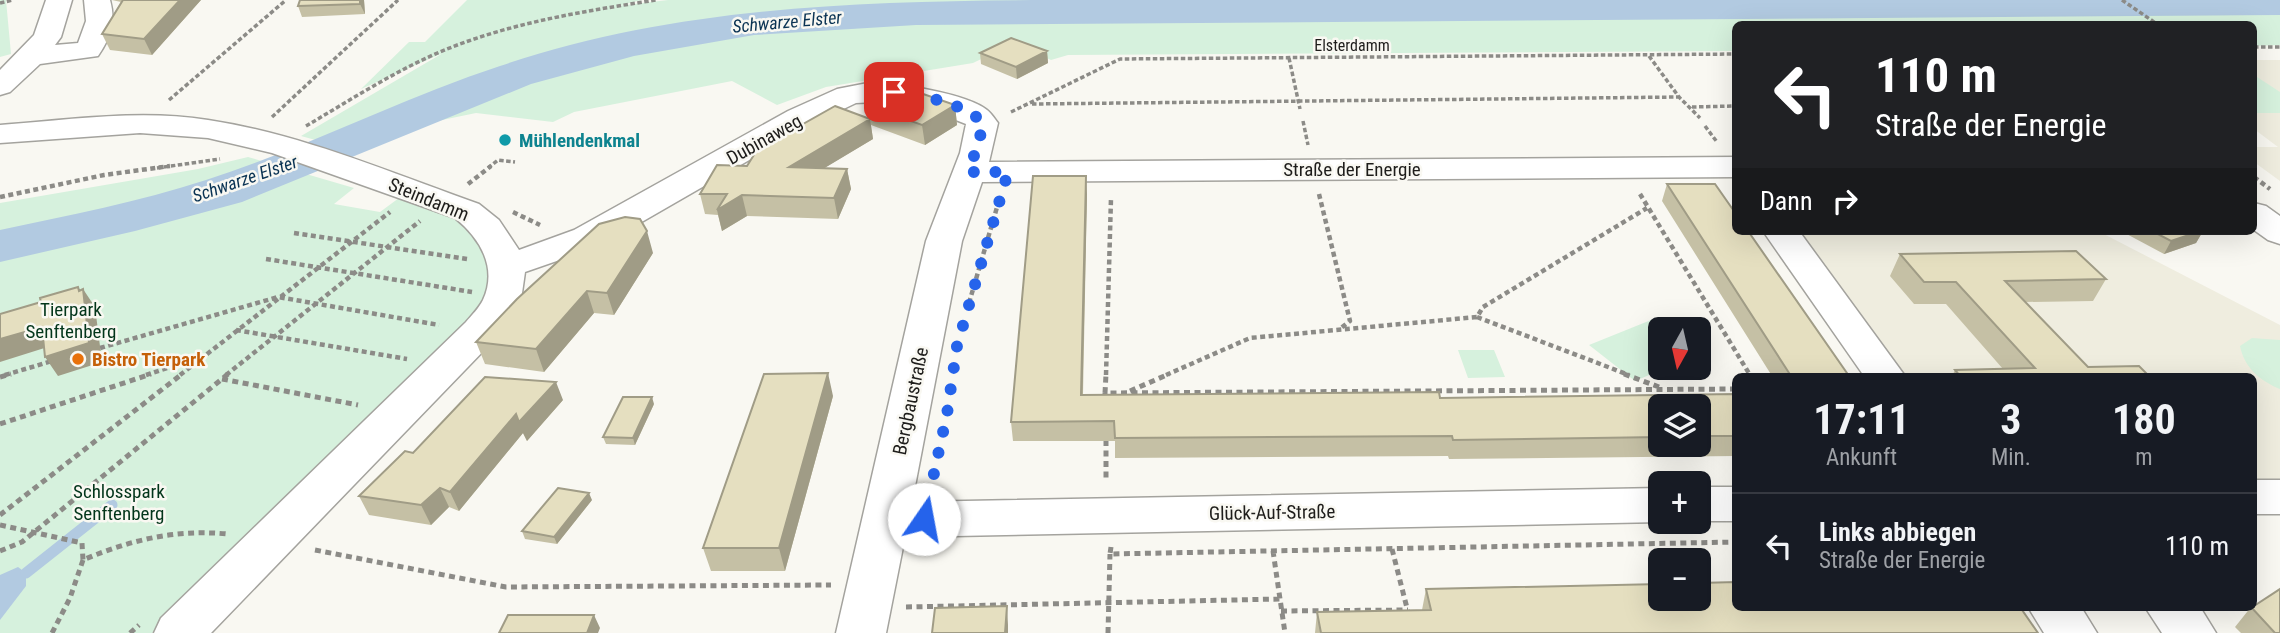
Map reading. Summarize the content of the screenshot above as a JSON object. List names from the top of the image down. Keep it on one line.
{"streets":{"street":["Dubinaweg","Straße der Energie","Steindamm","Bergbaustraße","Glück-Auf-Straße"],"path":["Elsterdamm"]},"crossings":[["Elsterdamm","Dubinaweg"],["Dubinaweg","Steindamm"],["Straße der Energie","Bergbaustraße"],["Bergbaustraße","Glück-Auf-Straße"]],"water":["Schwarze Elster"],"parks":["Tierpark Senftenberg","Schlosspark Senftenberg"],"places":["Mühlendenkmal","Bistro Tierpark"],"north":"bottom","page":{"turn":["110 m","Straße der Energie"],"then":"Dann","map_buttons":["+","−"],"eta":["17:11","Ankunft","3","Min.","180","m"],"list":[{"name":"Links abbiegen","note":"Straße der Energie","value":"110 m"}]}}
